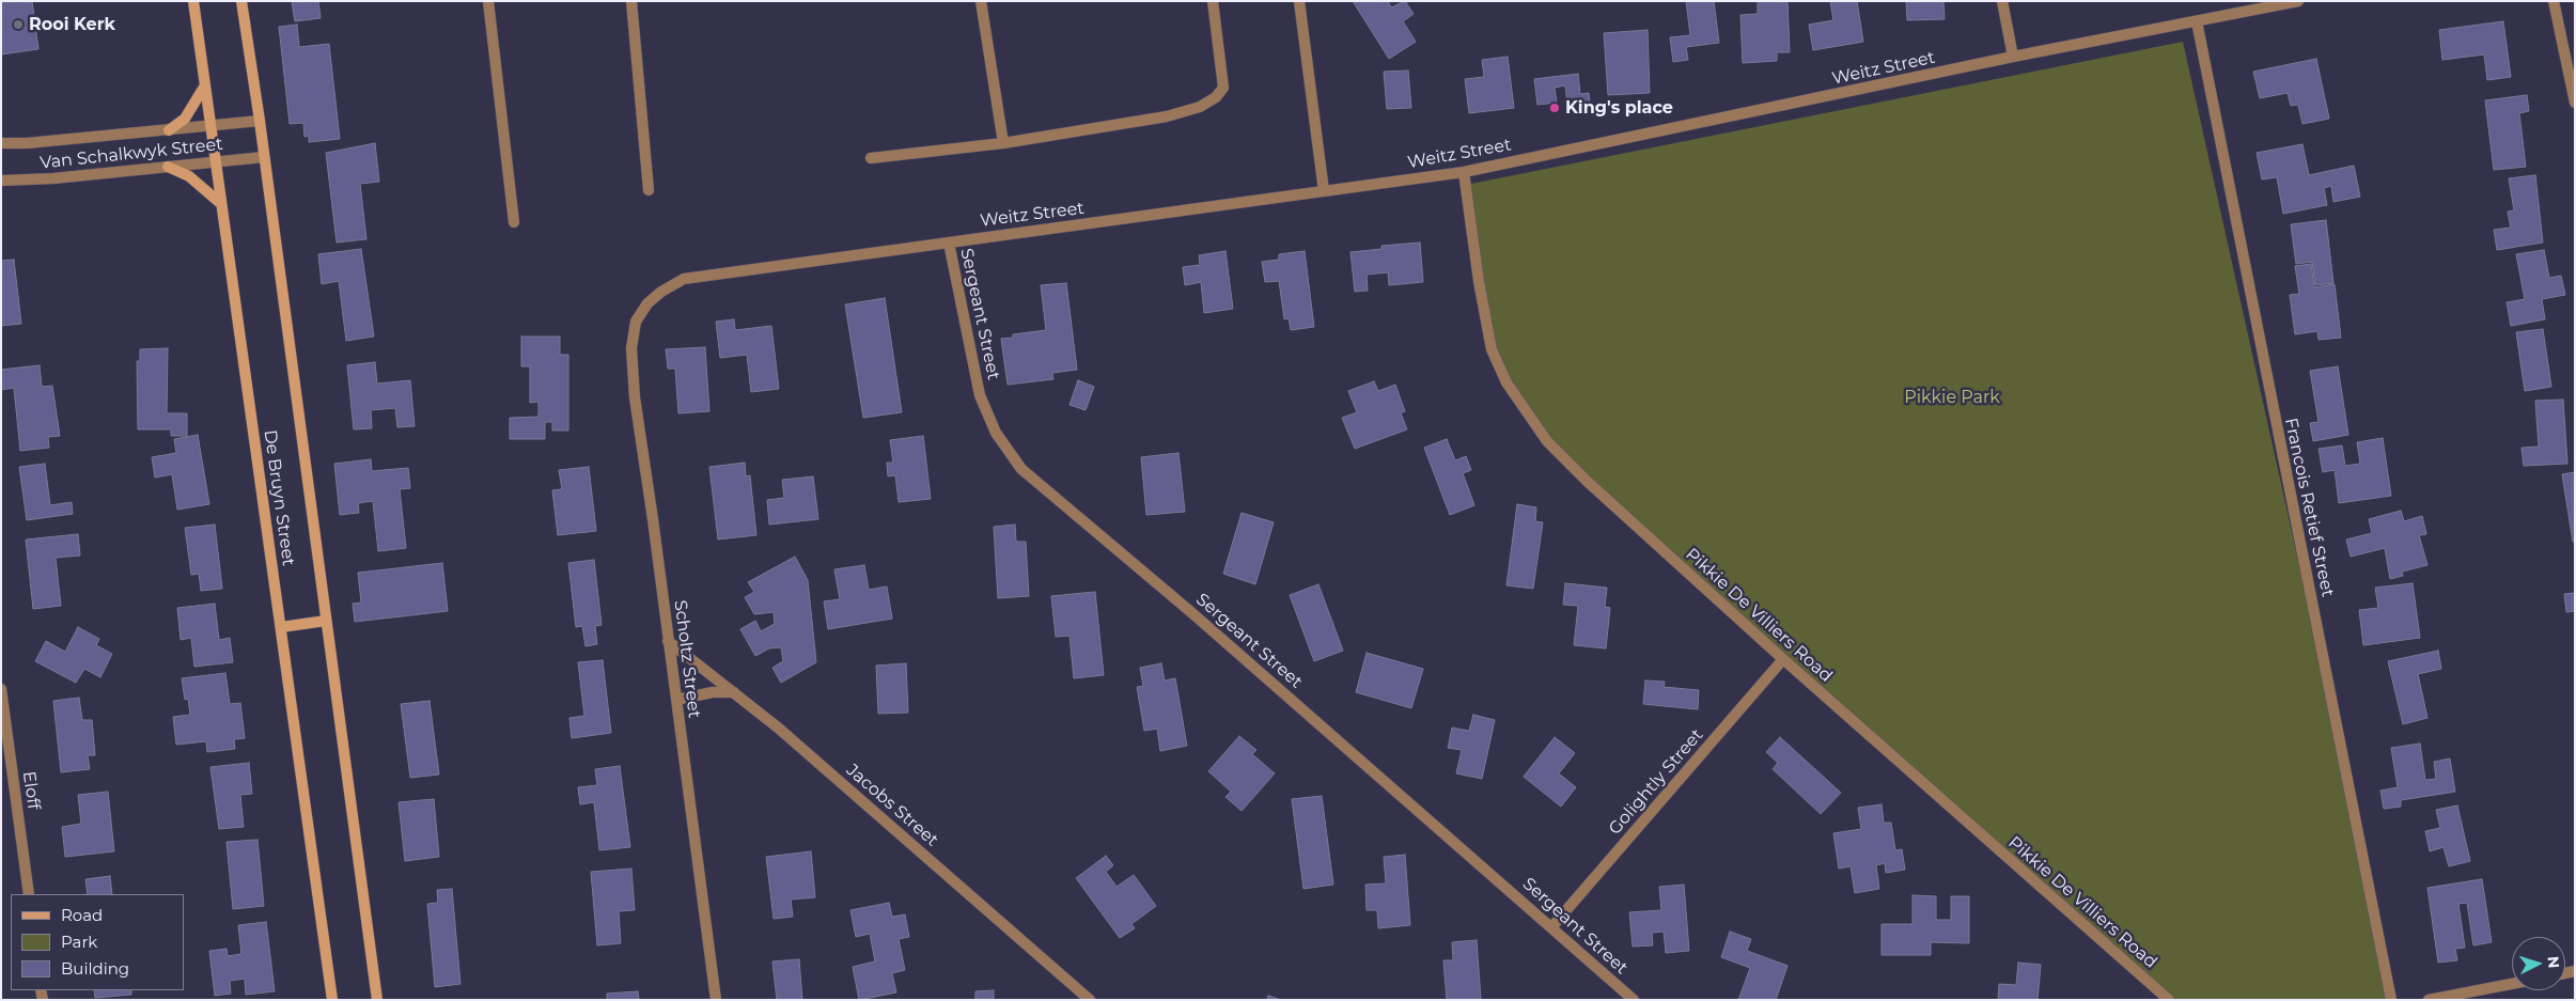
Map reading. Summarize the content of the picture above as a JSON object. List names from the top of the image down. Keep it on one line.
{"streets":{"street":["Weitz Street","Van Schalkwyk Street","Sergeant Street","De Bruyn Street","Francois Retief Street","Pikkie De Villiers Road","Scholtz Street","Golightly Street","Eloff","Jacobs Street"]},"crossings":[["Weitz Street","Sergeant Street"],["Weitz Street","Francois Retief Street"],["Weitz Street","Pikkie De Villiers Road"],["Weitz Street","Scholtz Street"],["Van Schalkwyk Street","De Bruyn Street"],["Sergeant Street","Golightly Street"],["Pikkie De Villiers Road","Golightly Street"],["Scholtz Street","Jacobs Street"]],"parks":["Pikkie Park"],"places":["Rooi Kerk","King's place"],"legend":["Road","Park","Building"],"north":"right"}
